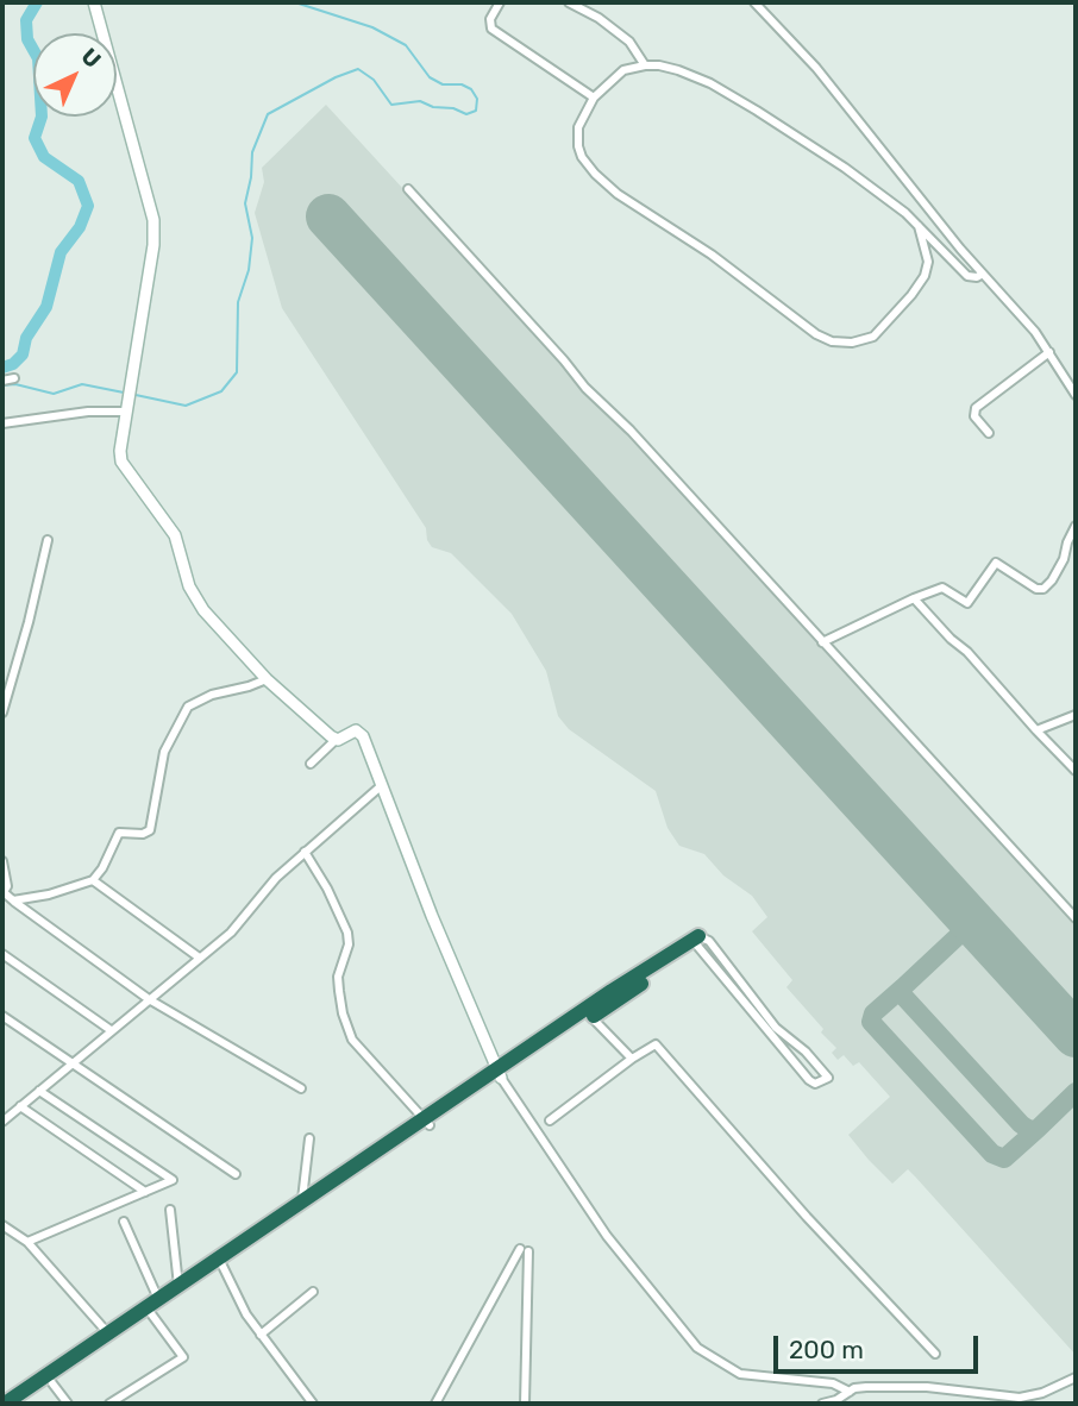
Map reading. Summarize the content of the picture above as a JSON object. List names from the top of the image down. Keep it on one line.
{"scale_bar":"200 m","north":"top right"}
